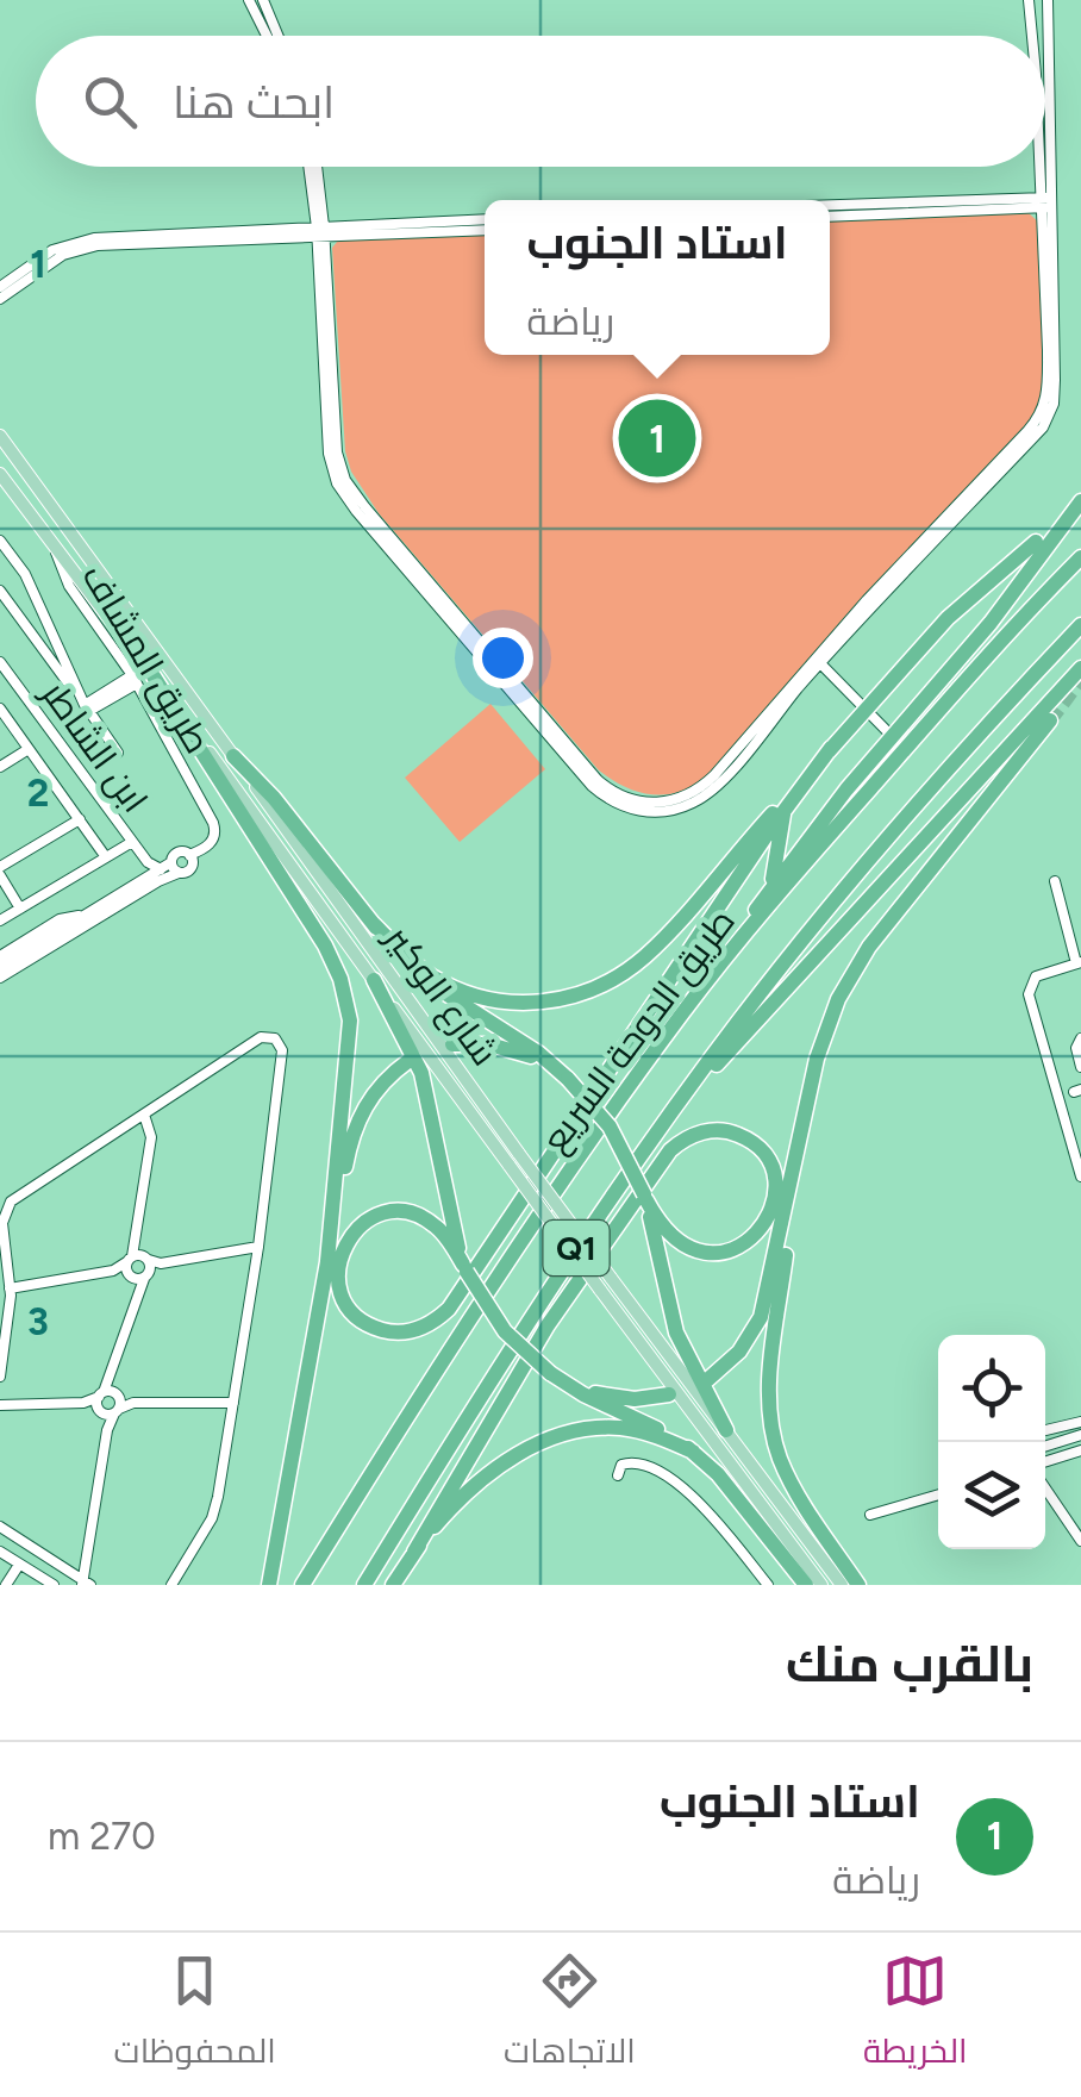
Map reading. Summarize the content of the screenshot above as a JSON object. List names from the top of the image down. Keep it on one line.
{"streets":{"highway":["طريق الدوحة السريع","Q1"],"main road":["شارع الوكير"],"street":["طريق المشاف","ابن الشاطر"]},"crossings":[["طريق المشاف","شارع الوكير"]],"page":{"search":"ابحث هنا","popup":["استاد الجنوب","رياضة"],"pins":"1","heading":"بالقرب منك","list":[{"mark":"1","name":"استاد الجنوب","note":"رياضة","value":"270 m"}],"nav":["الخريطة","الاتجاهات","المحفوظات"]},"grid":{"rows":["1","2","3"]}}
